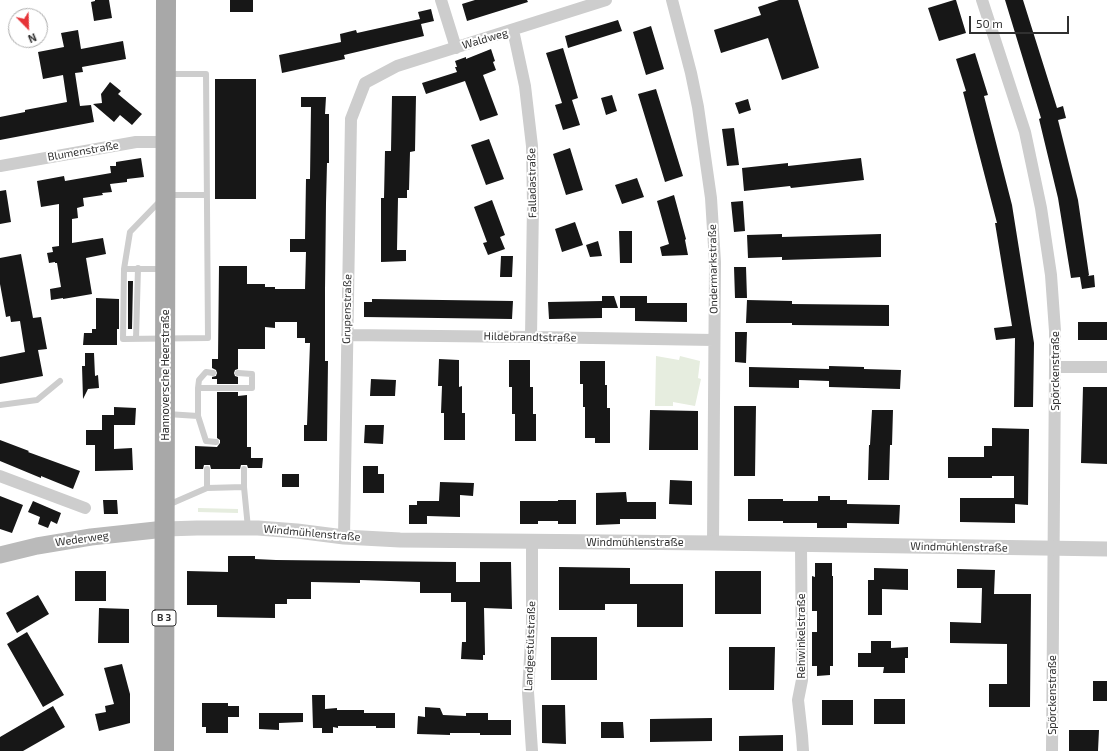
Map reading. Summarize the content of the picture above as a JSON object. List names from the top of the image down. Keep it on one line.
{"streets":{"main road":["Hannoversche Heerstraße","Wederweg","B 3"],"street":["Waldweg","Blumenstraße","Falladastraße","Ondermarkstraße","Grupenstraße","Hildebrandtstraße","Spörckenstraße","Windmühlenstraße","Rehwinkelstraße","Landgestütstraße"]},"crossings":[["Waldweg","Falladastraße"],["Waldweg","Grupenstraße"],["Blumenstraße","Hannoversche Heerstraße"],["Falladastraße","Hildebrandtstraße"],["Ondermarkstraße","Hildebrandtstraße"],["Ondermarkstraße","Windmühlenstraße"],["Grupenstraße","Hildebrandtstraße"],["Grupenstraße","Windmühlenstraße"],["Spörckenstraße","Windmühlenstraße"],["Hannoversche Heerstraße","Windmühlenstraße"],["Hannoversche Heerstraße","Wederweg"],["Windmühlenstraße","Wederweg"],["Windmühlenstraße","Rehwinkelstraße"],["Windmühlenstraße","Landgestütstraße"]],"scale_bar":"50 m","north":"bottom right"}
